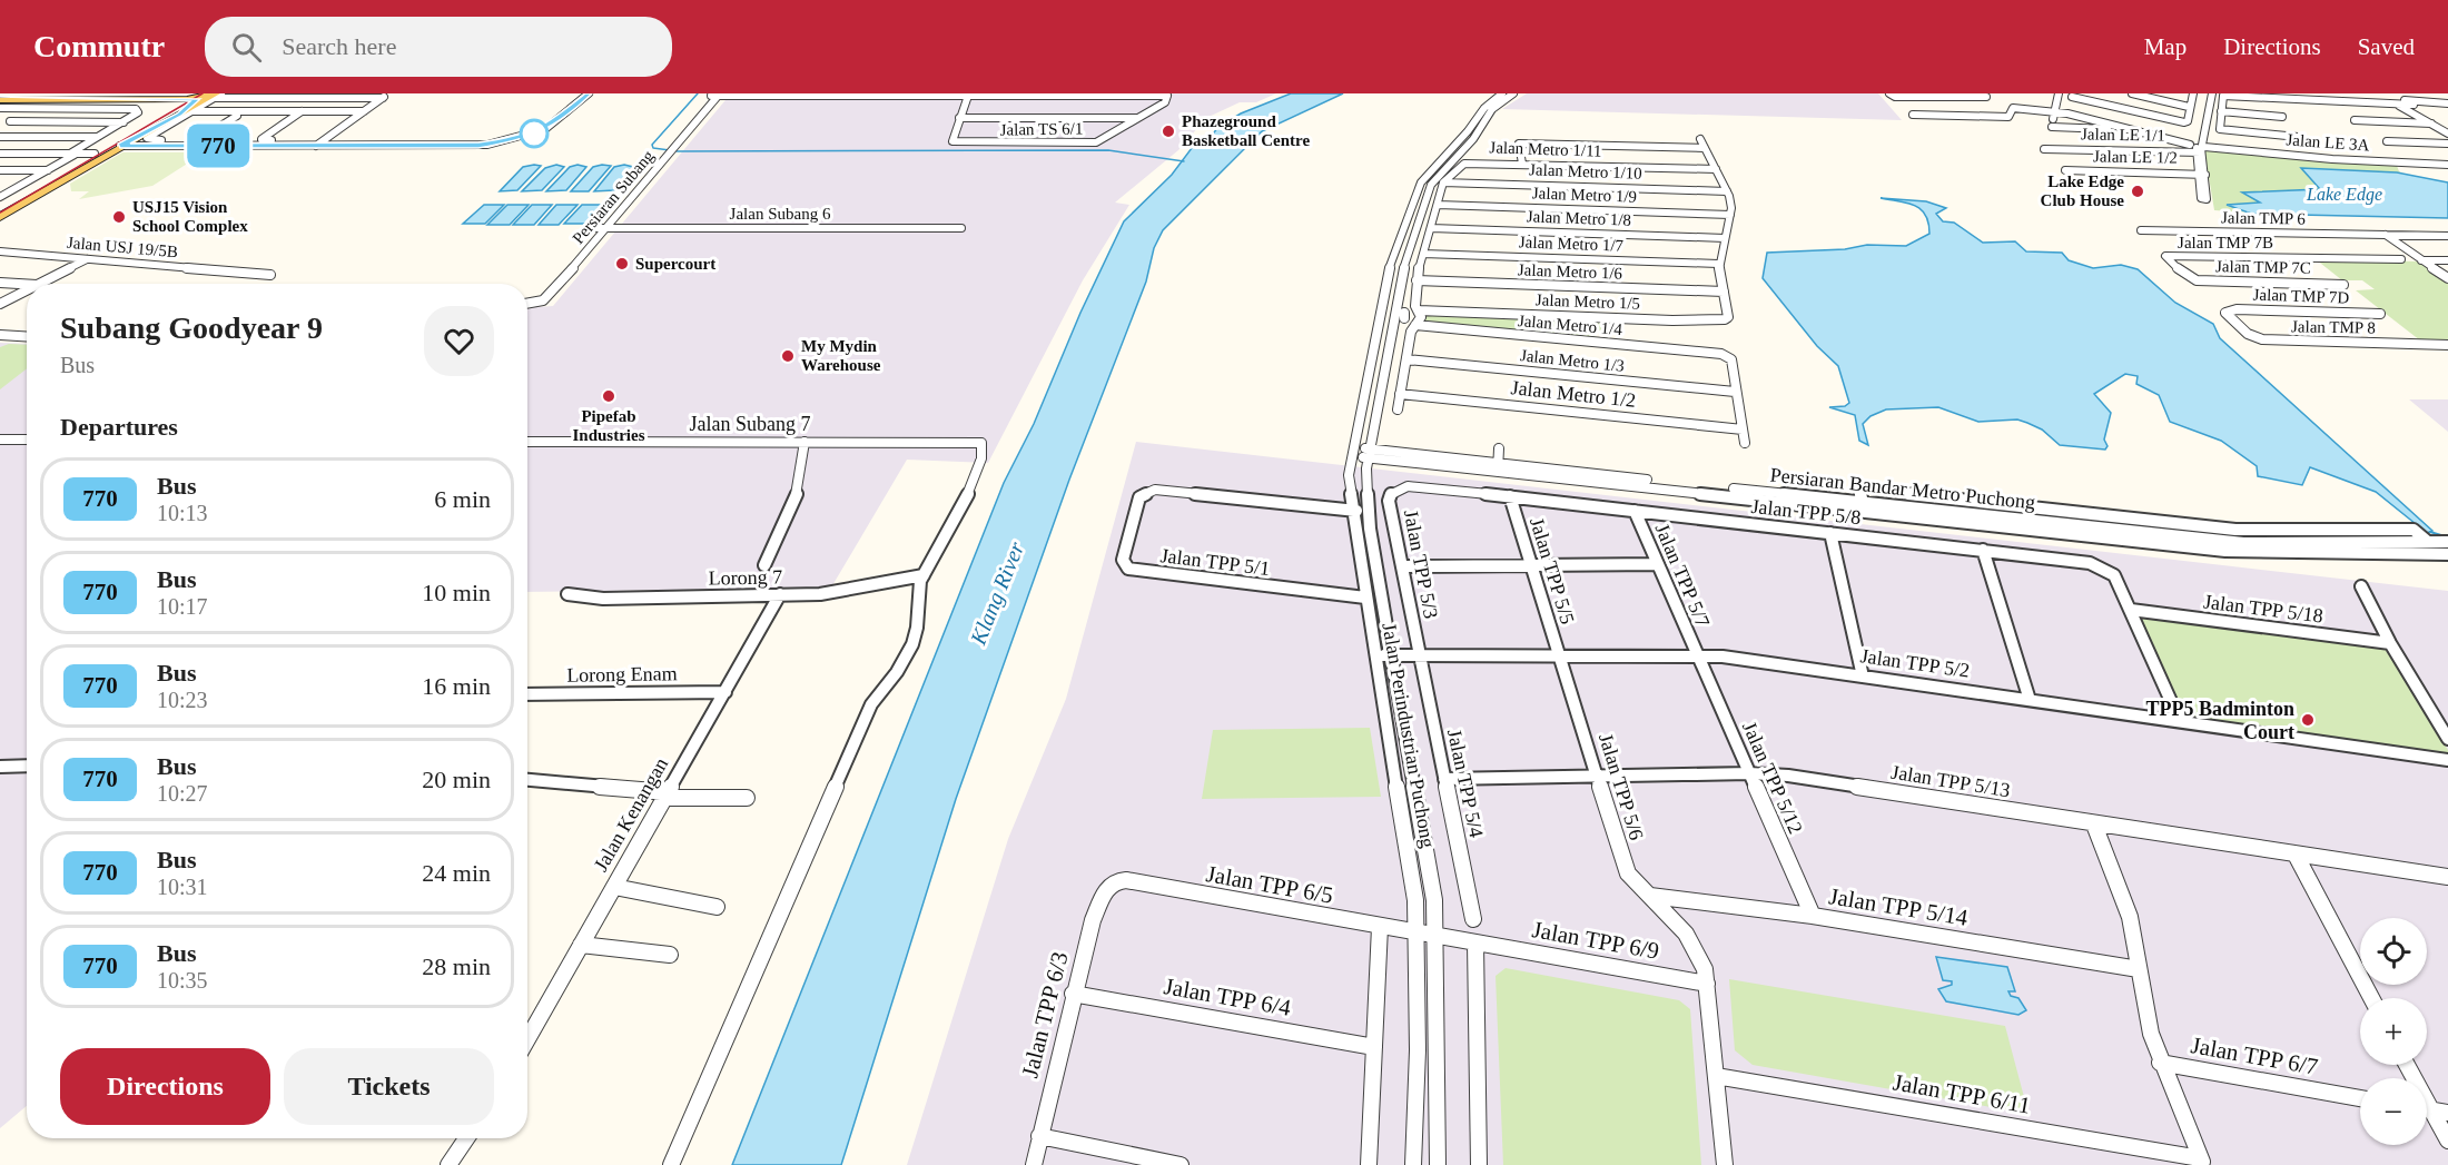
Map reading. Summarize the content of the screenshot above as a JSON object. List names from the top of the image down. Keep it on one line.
{"streets":{"street":["Jalan TS 6/1","Jalan LE 1/1","Jalan LE 3A","Jalan Metro 1/11","Jalan LE 1/2","Jalan Metro 1/10","Jalan Metro 1/9","Persiaran Subang","Jalan Subang 6","Jalan Metro 1/8","Jalan TMP 6","Jalan TMP 7B","Jalan Metro 1/7","Jalan USJ 19/5B","Jalan TMP 7C","Jalan Metro 1/6","Jalan TMP 7D","Jalan Metro 1/5","Jalan Metro 1/4","Jalan TMP 8","Jalan Metro 1/3","Jalan Metro 1/2","Jalan Subang 7","Persiaran Bandar Metro Puchong","Jalan TPP 5/8","Jalan TPP 5/1","Jalan TPP 5/3","Jalan TPP 5/5","Jalan TPP 5/7","Lorong 7","Jalan TPP 5/18","Jalan TPP 5/2","Lorong Enam","Jalan Perindustrian Puchong","Jalan TPP 5/12","Jalan TPP 5/13","Jalan TPP 5/4","Jalan TPP 5/6","Jalan Kenangan","Jalan TPP 6/5","Jalan TPP 5/14","Jalan TPP 6/9","Jalan TPP 6/4","Jalan TPP 6/3","Jalan TPP 6/7","Jalan TPP 6/11"]},"crossings":[["Jalan LE 1/1","Jalan LE 3A"],["Jalan LE 1/1","Jalan LE 1/2"],["Jalan LE 3A","Jalan LE 1/2"],["Jalan Metro 1/11","Jalan Metro 1/10"],["Persiaran Subang","Jalan Subang 6"],["Jalan TMP 7B","Jalan TMP 7C"],["Jalan Metro 1/6","Jalan Metro 1/5"],["Jalan TMP 7D","Jalan TMP 8"],["Jalan Metro 1/5","Jalan Metro 1/4"],["Jalan Metro 1/4","Jalan Metro 1/3"],["Jalan Subang 7","Lorong 7"],["Persiaran Bandar Metro Puchong","Jalan Perindustrian Puchong"],["Jalan TPP 5/8","Jalan TPP 5/3"],["Jalan TPP 5/8","Jalan TPP 5/5"],["Jalan TPP 5/8","Jalan TPP 5/7"],["Jalan TPP 5/8","Jalan TPP 5/18"],["Jalan TPP 5/1","Jalan Perindustrian Puchong"],["Jalan TPP 5/3","Jalan TPP 5/2"],["Jalan TPP 5/3","Jalan TPP 5/4"],["Jalan TPP 5/5","Jalan TPP 5/2"],["Jalan TPP 5/5","Jalan TPP 5/6"],["Jalan TPP 5/7","Jalan TPP 5/2"],["Jalan TPP 5/7","Jalan TPP 5/12"],["Lorong 7","Jalan Kenangan"],["Jalan TPP 5/2","Jalan Perindustrian Puchong"],["Jalan TPP 5/2","Jalan TPP 5/12"],["Jalan TPP 5/2","Jalan TPP 5/4"],["Jalan TPP 5/2","Jalan TPP 5/6"],["Lorong Enam","Jalan Kenangan"],["Jalan Perindustrian Puchong","Jalan TPP 6/5"],["Jalan Perindustrian Puchong","Jalan TPP 6/9"],["Jalan TPP 5/12","Jalan TPP 5/13"],["Jalan TPP 5/12","Jalan TPP 5/14"],["Jalan TPP 5/13","Jalan TPP 5/4"],["Jalan TPP 5/13","Jalan TPP 5/6"],["Jalan TPP 5/6","Jalan TPP 5/14"],["Jalan TPP 5/6","Jalan TPP 6/9"],["Jalan TPP 5/6","Jalan TPP 6/11"],["Jalan TPP 6/5","Jalan TPP 6/9"],["Jalan TPP 6/5","Jalan TPP 6/3"],["Jalan TPP 6/4","Jalan TPP 6/3"],["Jalan TPP 6/7","Jalan TPP 6/11"]],"water":["Lake Edge","Klang River"],"places":["Phazeground Basketball Centre","Lake Edge Club House","USJ15 Vision School Complex","Supercourt","My Mydin Warehouse","Pipefab Industries","TPP5 Badminton Court"],"lines":["bus line 770"],"page":{"header":"Commutr","search":"Search here","nav":["Map","Directions","Saved"],"on_map":"770","heading":[["Subang Goodyear 9","Bus"],"Departures"],"list":[{"mark":"770","name":"Bus","note":"10:13","value":"6 min"},{"mark":"770","name":"Bus","note":"10:17","value":"10 min"},{"mark":"770","name":"Bus","note":"10:23","value":"16 min"},{"mark":"770","name":"Bus","note":"10:27","value":"20 min"},{"mark":"770","name":"Bus","note":"10:31","value":"24 min"},{"mark":"770","name":"Bus","note":"10:35","value":"28 min"}],"map_buttons":["+","−"],"buttons":["Directions","Tickets"]}}
